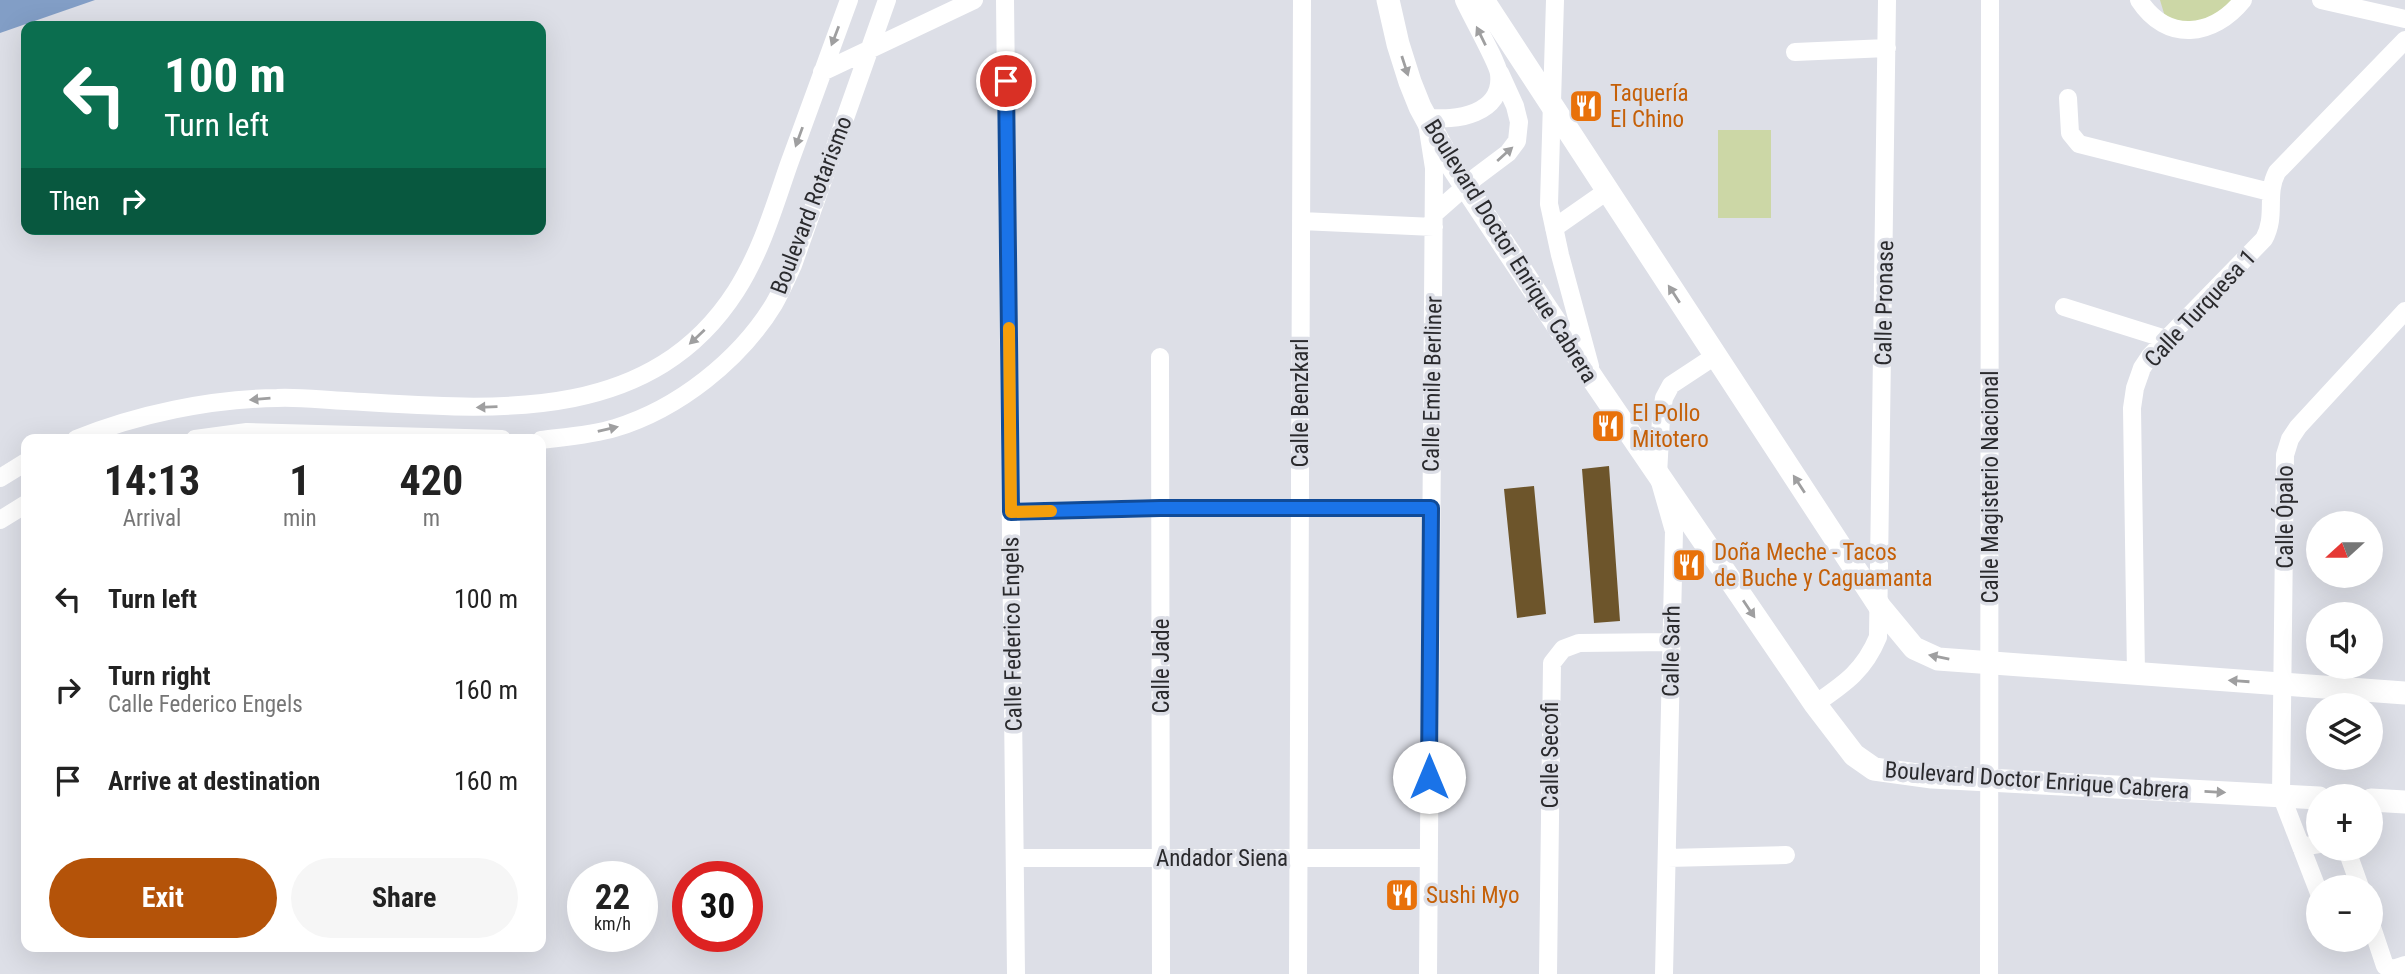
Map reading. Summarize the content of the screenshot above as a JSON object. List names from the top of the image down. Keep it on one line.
{"streets":{"main road":["Boulevard Doctor Enrique Cabrera"],"street":["Boulevard Rotarismo","Calle Pronase","Calle Turquesa 1","Calle Emile Berliner","Calle Benzkarl","Calle Magisterio Nacional","Calle Ópalo","Calle Federico Engels","Calle Sarh","Calle Jade","Calle Secofi","Andador Siena"]},"crossings":[["Boulevard Doctor Enrique Cabrera","Calle Pronase"],["Boulevard Doctor Enrique Cabrera","Calle Emile Berliner"],["Boulevard Doctor Enrique Cabrera","Calle Magisterio Nacional"],["Boulevard Doctor Enrique Cabrera","Calle Ópalo"],["Boulevard Doctor Enrique Cabrera","Calle Sarh"],["Calle Emile Berliner","Andador Siena"],["Calle Benzkarl","Andador Siena"],["Calle Federico Engels","Andador Siena"],["Calle Sarh","Calle Secofi"],["Calle Jade","Andador Siena"]],"one_way":["Boulevard Rotarismo"],"places":{"restaurant":["Taquería El Chino","El Pollo Mitotero","Doña Meche - Tacos de Buche y Caguamanta","Sushi Myo"]},"north":"left","page":{"turn":["100 m","Turn left"],"then":"Then","eta":["14:13","Arrival","1","min","420","m"],"map_buttons":["+","−"],"list":[{"name":"Turn left","value":"100 m"},{"name":"Turn right","note":"Calle Federico Engels","value":"160 m"},{"name":"Arrive at destination","value":"160 m"}],"buttons":["Exit","Share"],"speed":"22 km/h","limit":"30"}}
